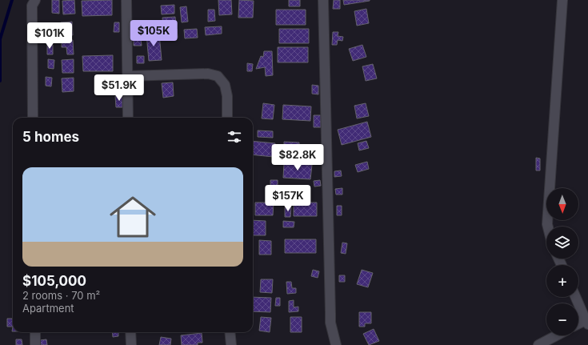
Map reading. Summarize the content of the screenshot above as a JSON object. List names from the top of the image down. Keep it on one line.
{"north":"bottom","page":{"price":["$105K","$101K","$51.9K","$82.8K","$157K"],"heading":"5 homes","list":[{"name":"$105,000","note":"2 rooms · 70 m² · Apartment"}],"map_buttons":["+","−"]}}
